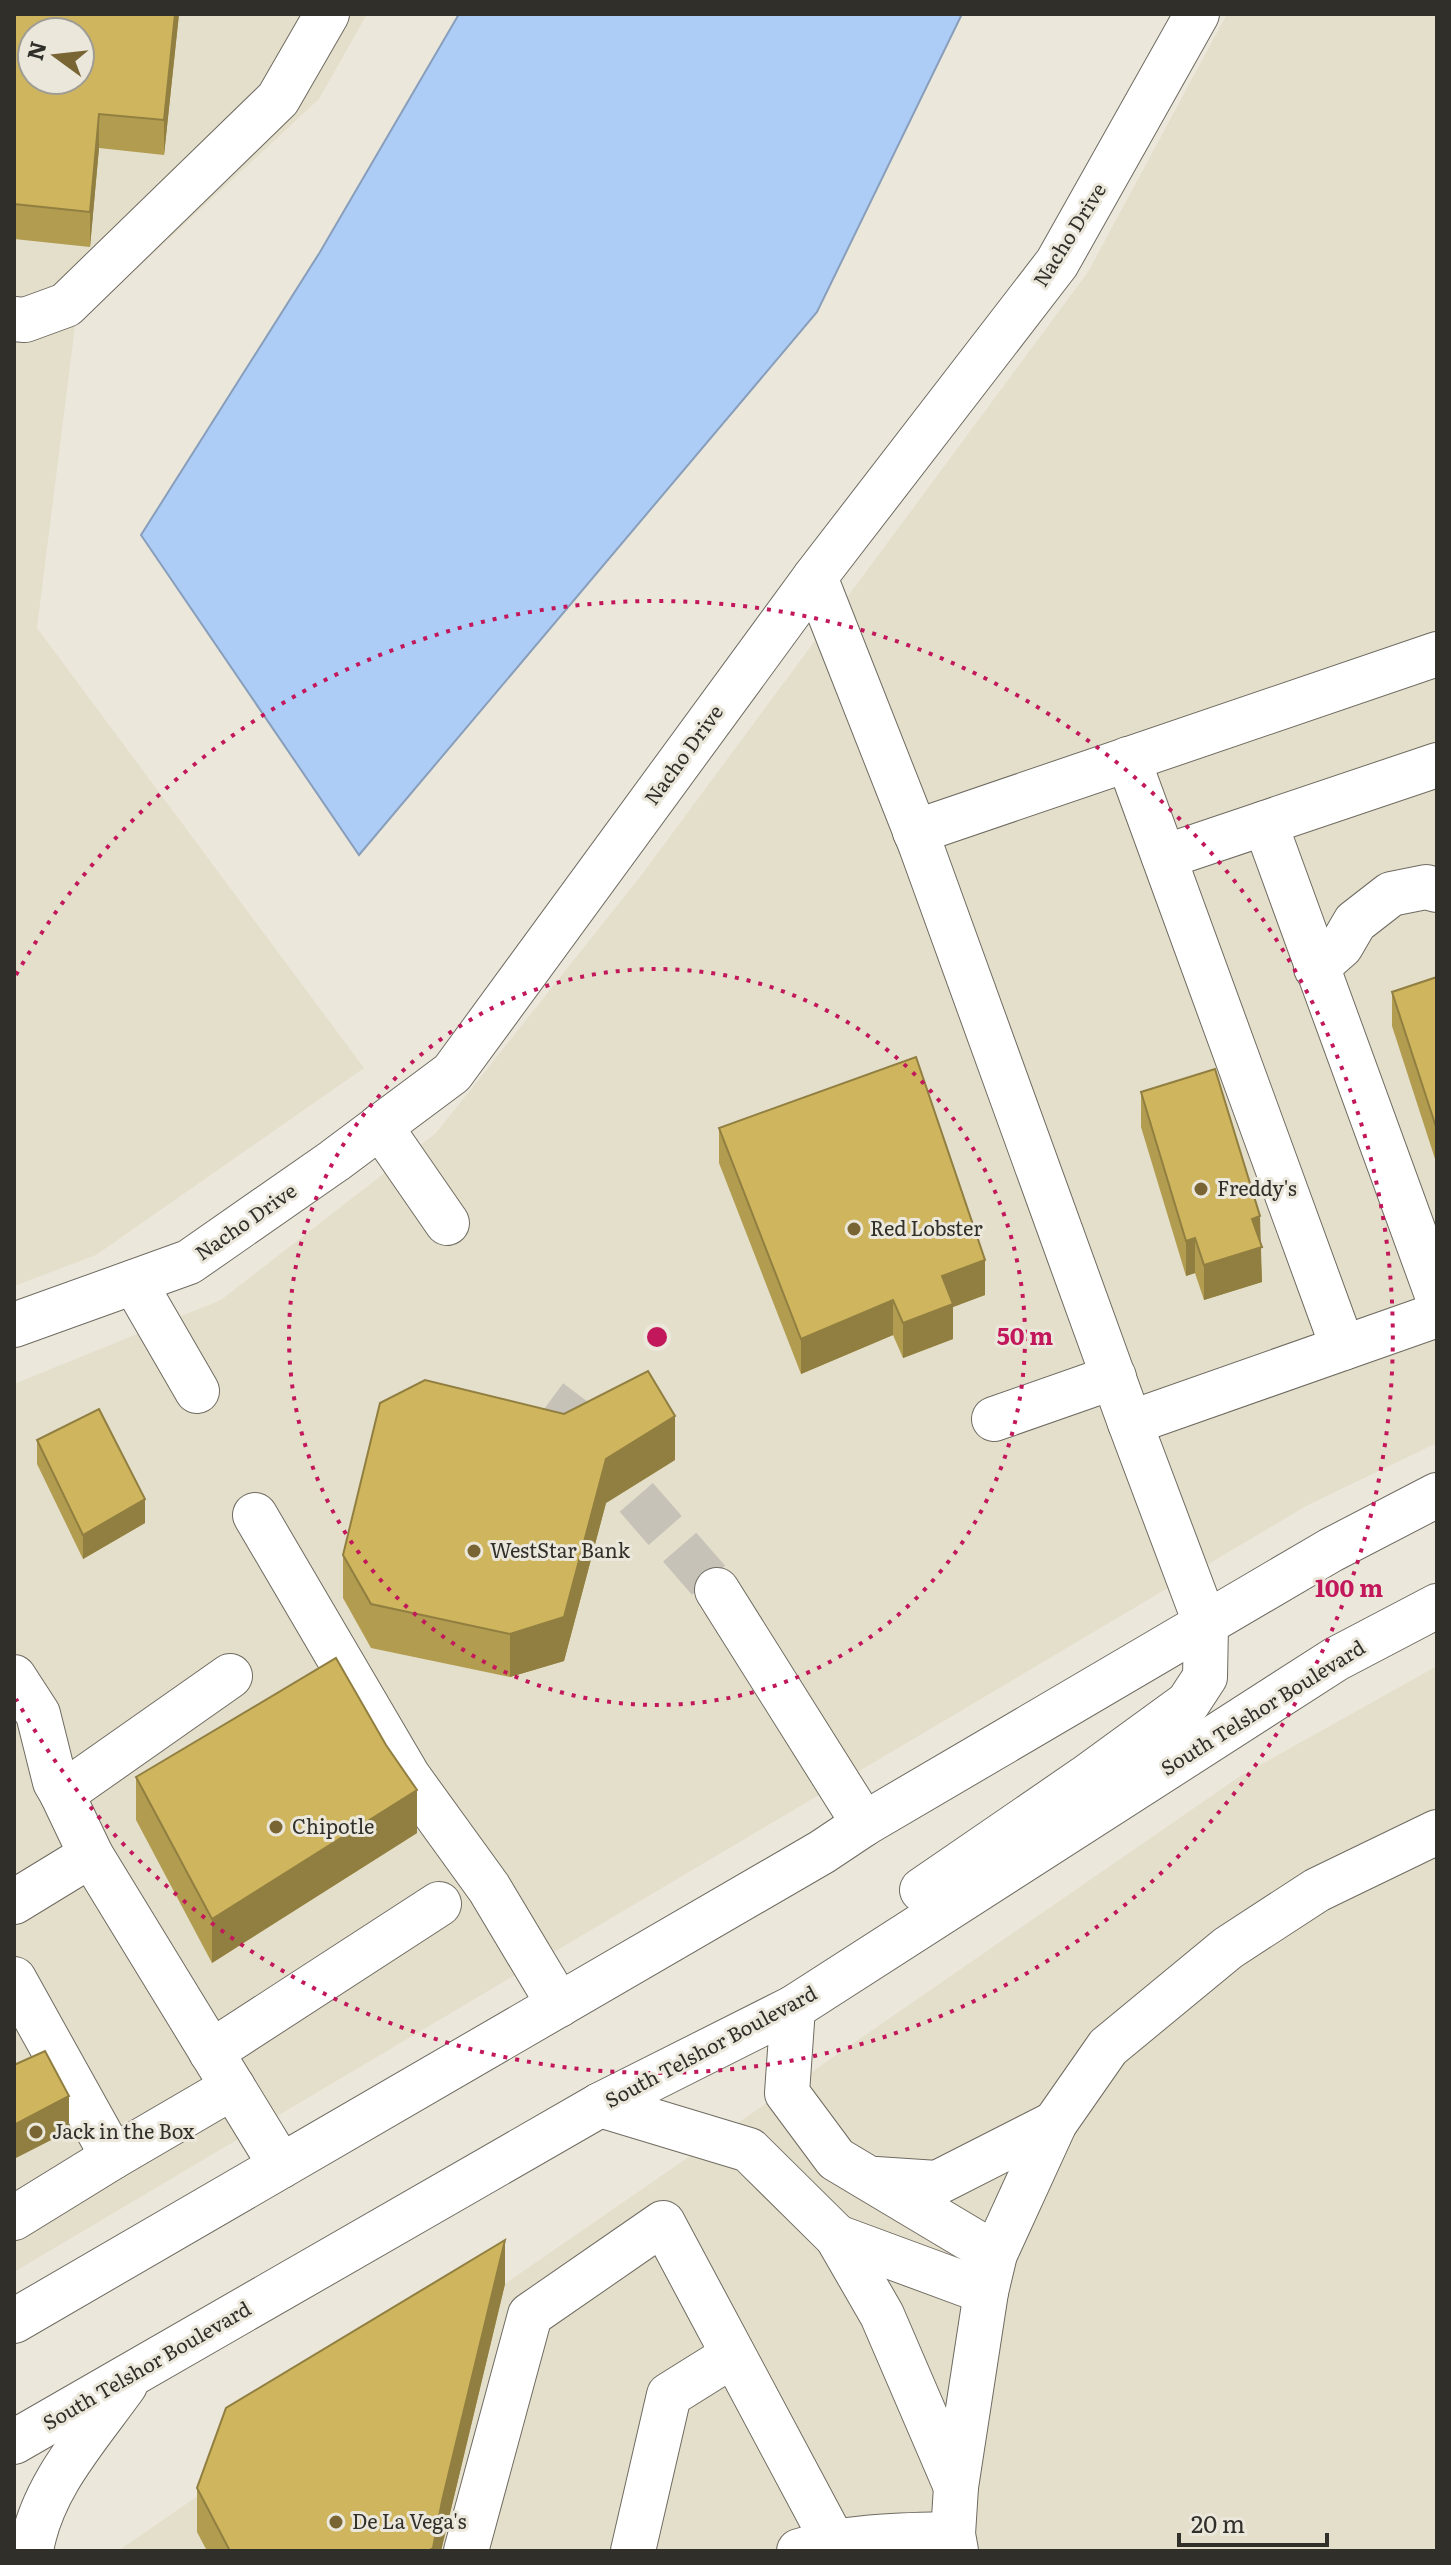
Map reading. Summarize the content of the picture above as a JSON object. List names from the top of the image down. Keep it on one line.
{"streets":{"main road":["Nacho Drive","South Telshor Boulevard"]},"places":["Freddy's","Red Lobster","WestStar Bank","Chipotle","Jack in the Box","De La Vega's"],"scale_bar":"20 m","north":"left","rings":["50 m","100 m"]}
